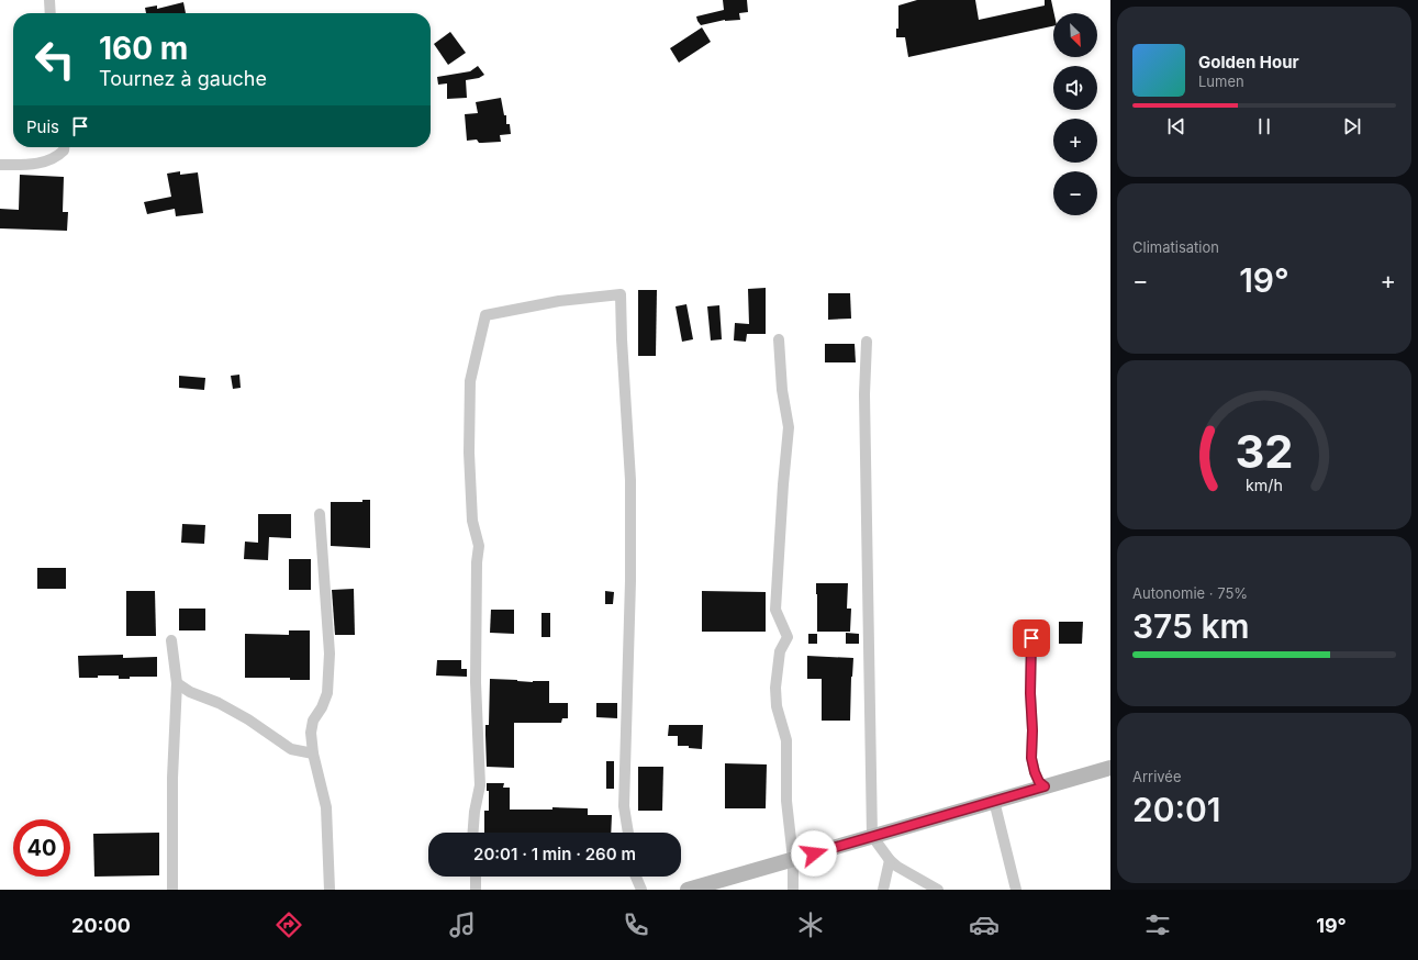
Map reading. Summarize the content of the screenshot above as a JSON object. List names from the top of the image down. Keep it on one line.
{"north":"bottom right","page":{"map_buttons":["+","−"],"turn":["160 m","Tournez à gauche"],"song":["Golden Hour","Lumen"],"then":"Puis","tile":["Climatisation",["Autonomie · 75%","375 km"],["Arrivée","20:01"]],"heat":["−","19°","+"],"limit":"40","trip":"20:01 · 1 min · 260 m","tabs":["20:00","19°"],"gauge":["32","km/h"]}}
